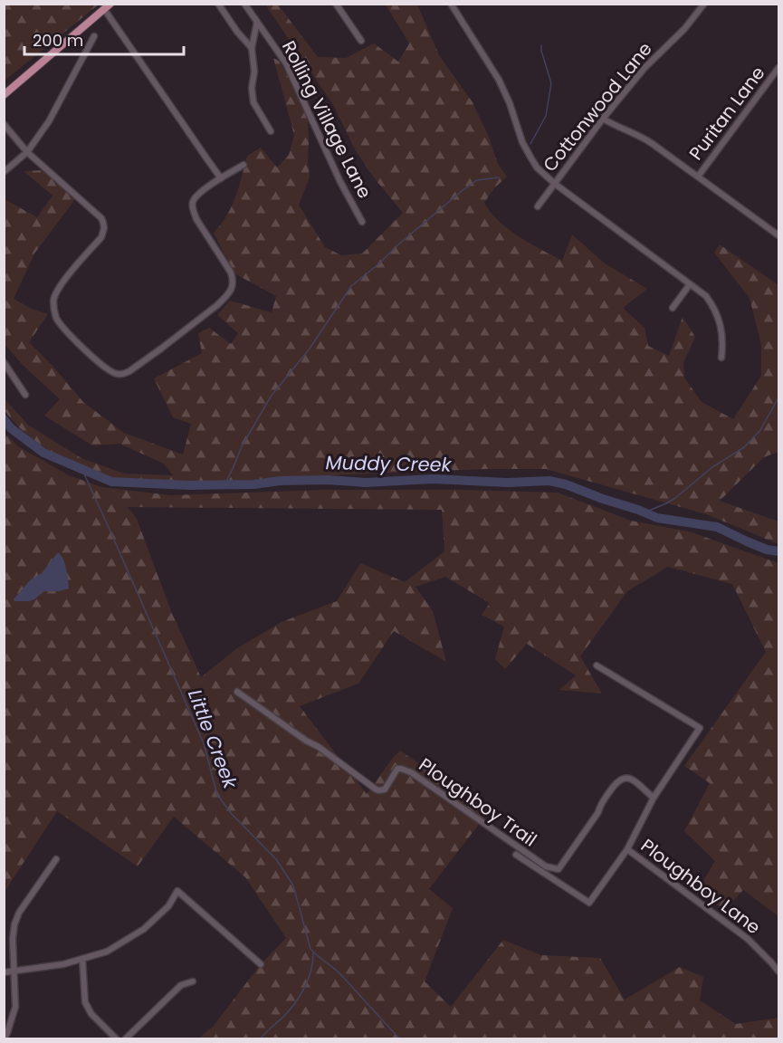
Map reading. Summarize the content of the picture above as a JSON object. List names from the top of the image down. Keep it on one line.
{"streets":{"street":["Cottonwood Lane","Puritan Lane","Rolling Village Lane","Ploughboy Trail","Ploughboy Lane"]},"crossings":[["Ploughboy Trail","Ploughboy Lane"]],"water":["Muddy Creek","Little Creek"],"scale_bar":"200 m"}
